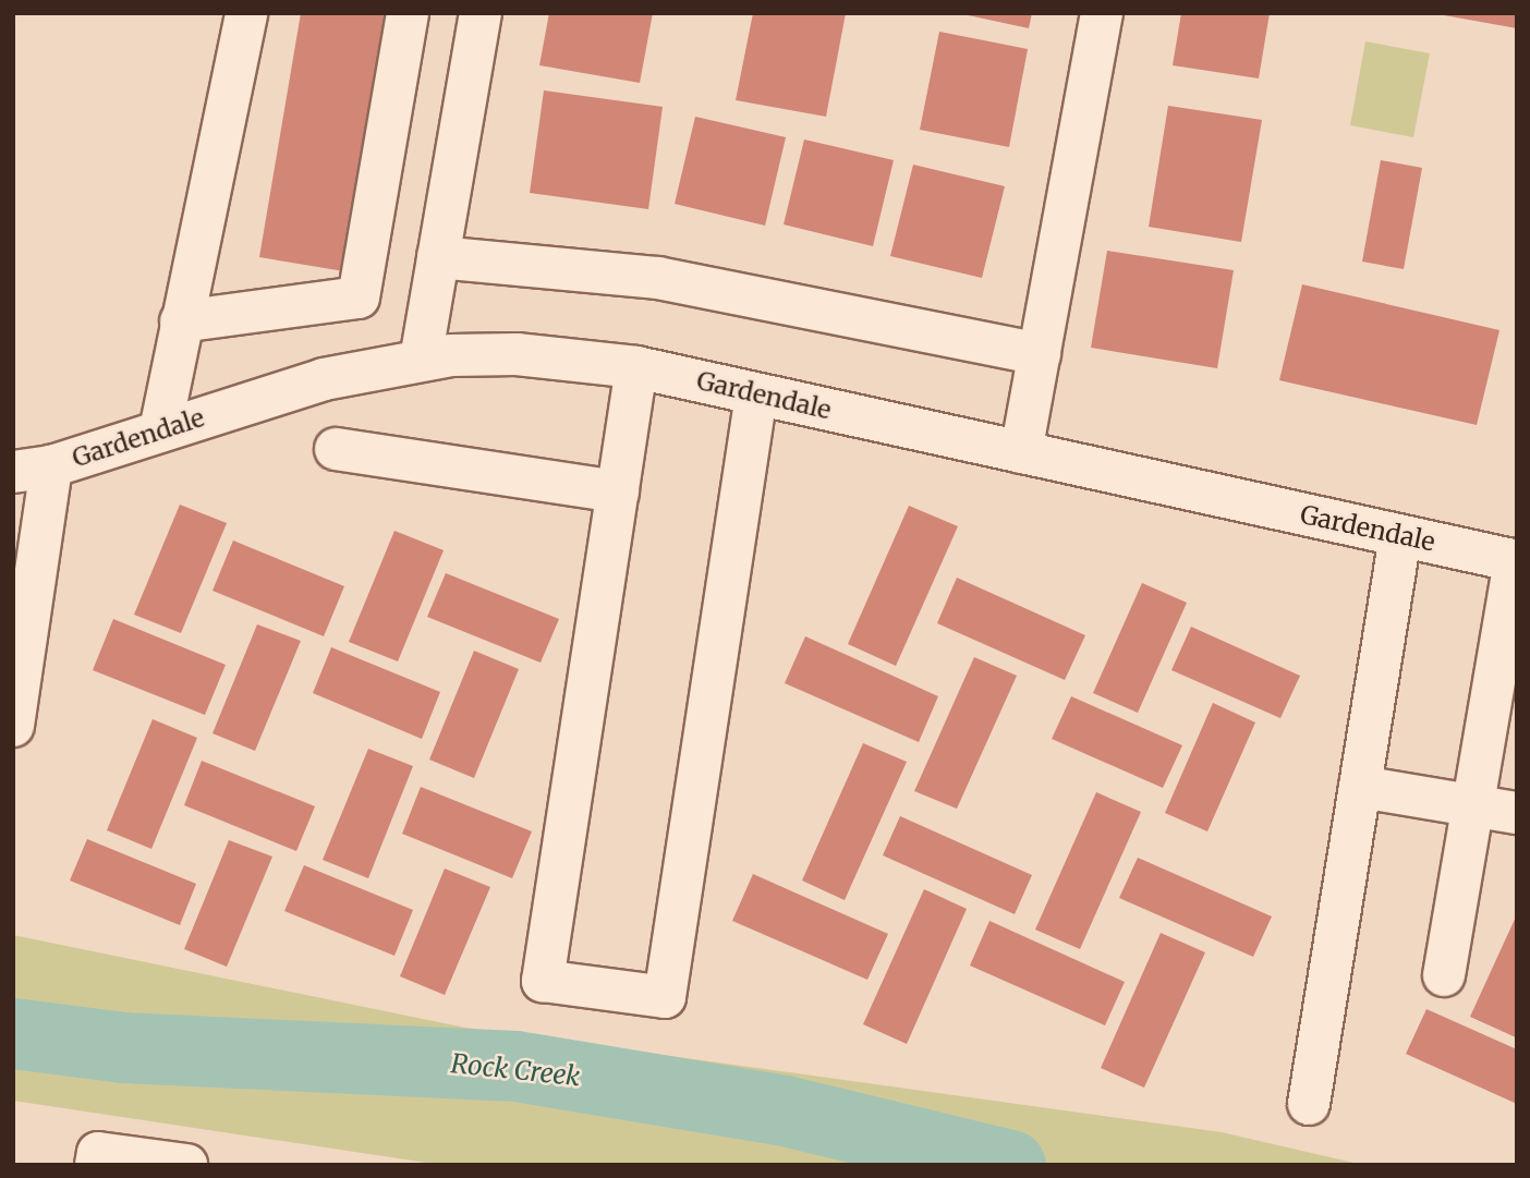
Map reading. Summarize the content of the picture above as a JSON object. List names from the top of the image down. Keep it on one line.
{"streets":{"street":["Gardendale"]},"water":["Rock Creek"]}
